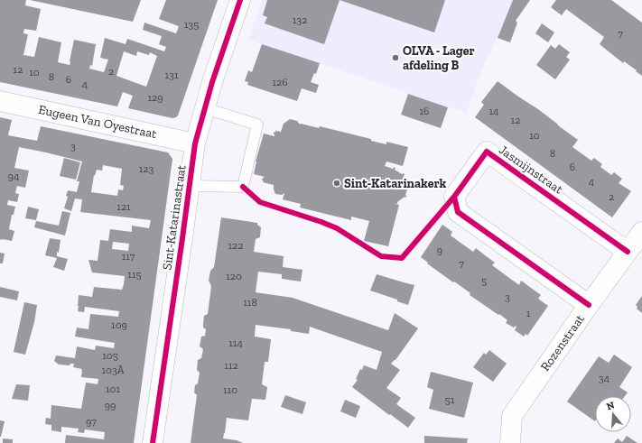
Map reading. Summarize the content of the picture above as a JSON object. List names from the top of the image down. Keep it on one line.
{"streets":{"street":["Eugeen Van Oyestraat","Jasmijnstraat","Sint-Katarinastraat","Rozenstraat"]},"crossings":[["Eugeen Van Oyestraat","Sint-Katarinastraat"],["Jasmijnstraat","Rozenstraat"]],"places":["OLVA - Lager afdeling B","Sint-Katarinakerk"],"house_numbers":["132","135","7","12","2","10","131","8","6","126","4","129","16","14","12","10","3","8","6","123","94","4","2","121","122","9","117","7","115","120","5","3","118","1","109","114","105","112","103A","34","101","110","51","99","97"],"north":"top"}
